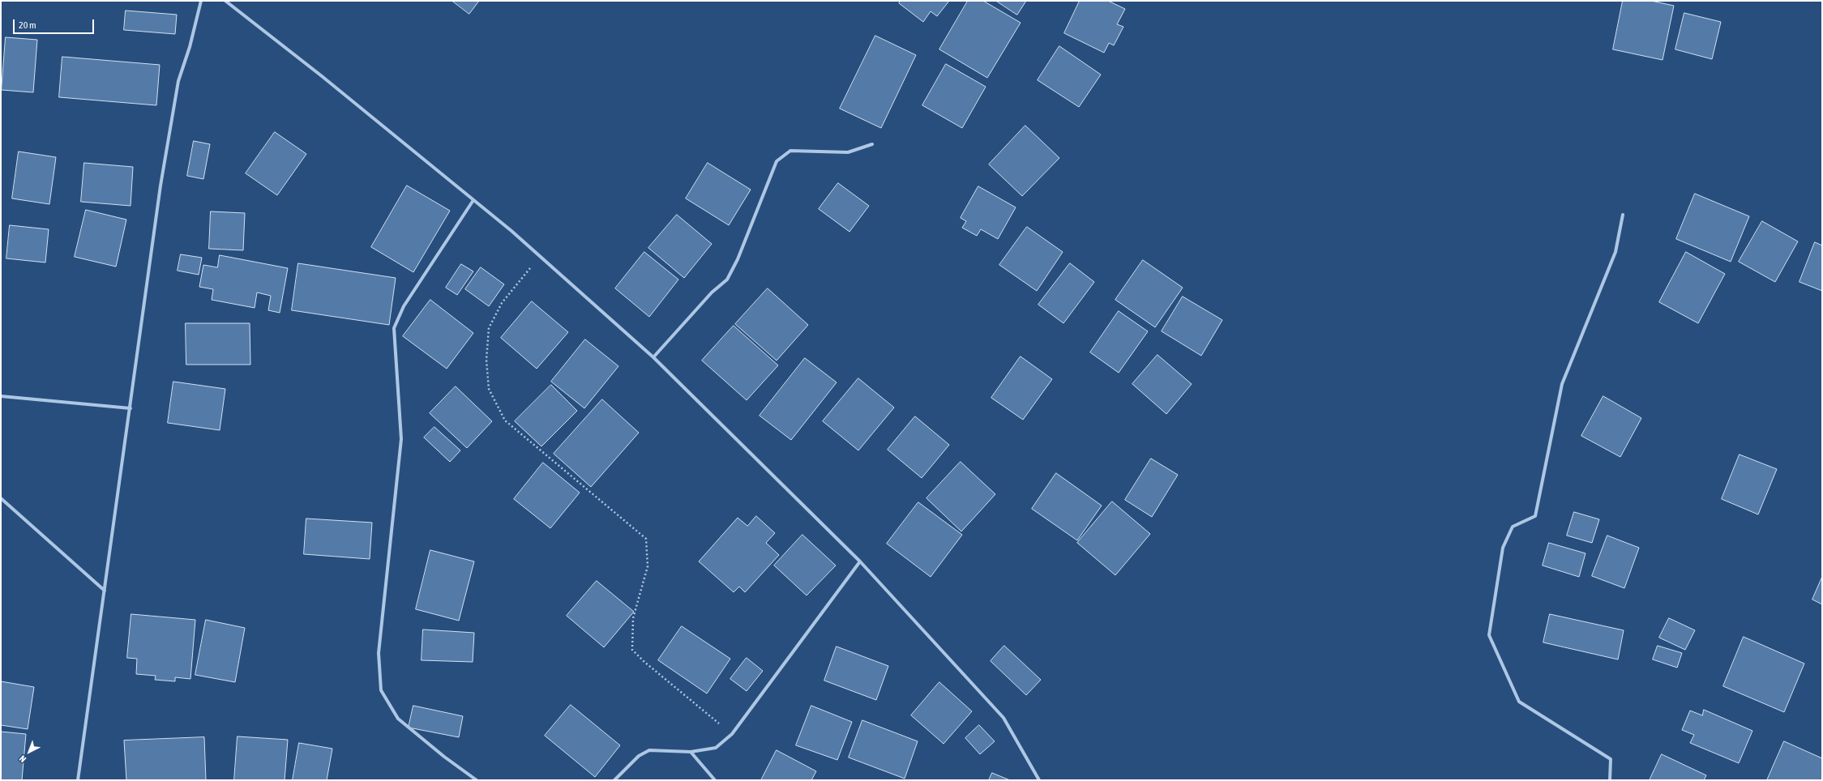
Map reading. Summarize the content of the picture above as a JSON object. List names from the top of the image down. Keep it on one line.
{"scale_bar":"20 m","north":"bottom left"}
